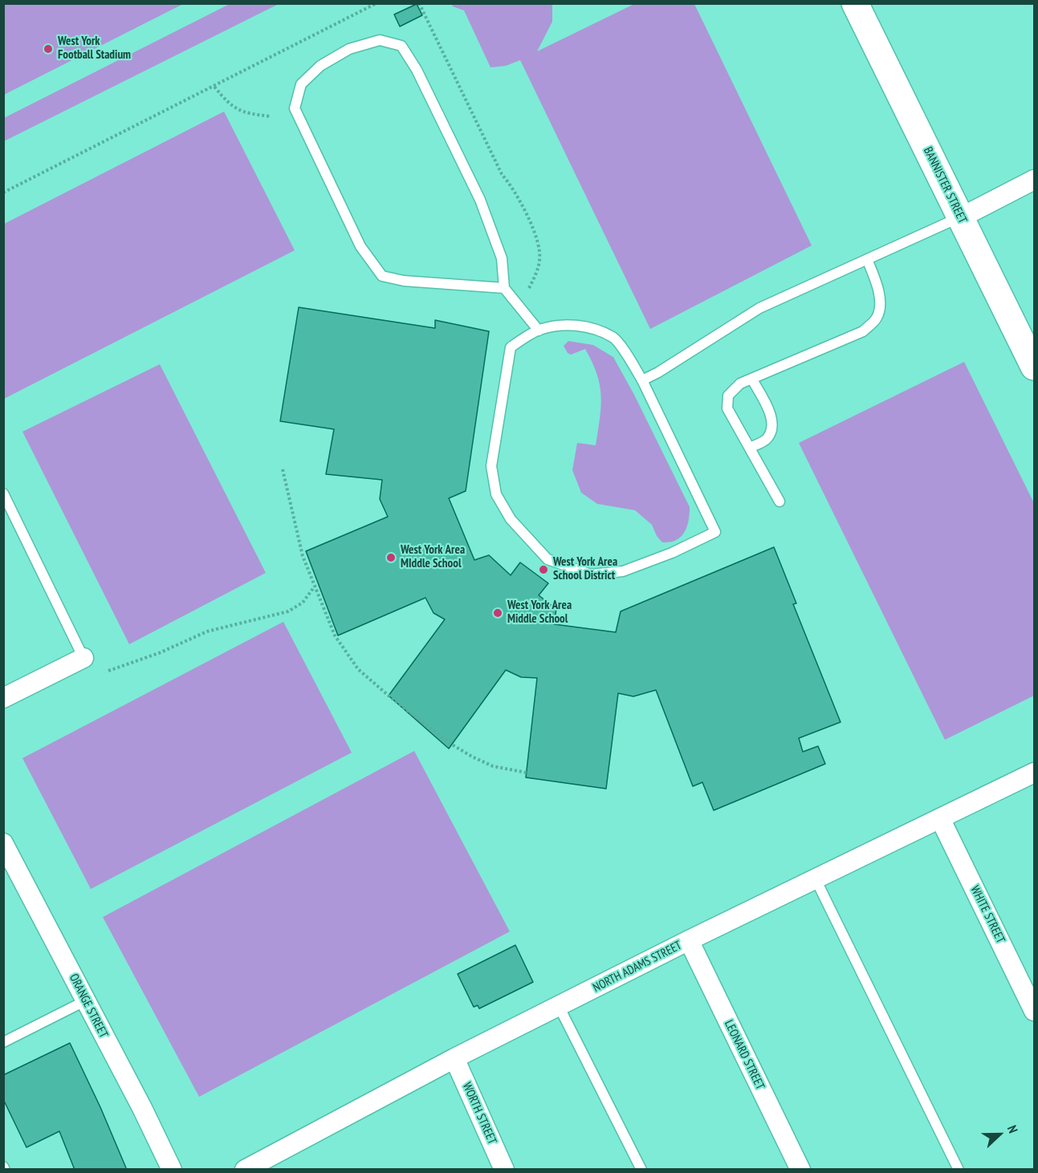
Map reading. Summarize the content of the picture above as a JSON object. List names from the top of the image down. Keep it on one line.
{"streets":{"street":["BANNISTER STREET","WHITE STREET","NORTH ADAMS STREET","ORANGE STREET","LEONARD STREET","WORTH STREET"]},"crossings":[["WHITE STREET","NORTH ADAMS STREET"],["NORTH ADAMS STREET","LEONARD STREET"],["NORTH ADAMS STREET","WORTH STREET"]],"places":["West York Football Stadium","West York Area MIddle School","West York Area School District","West York Area Middle School"],"north":"right"}
